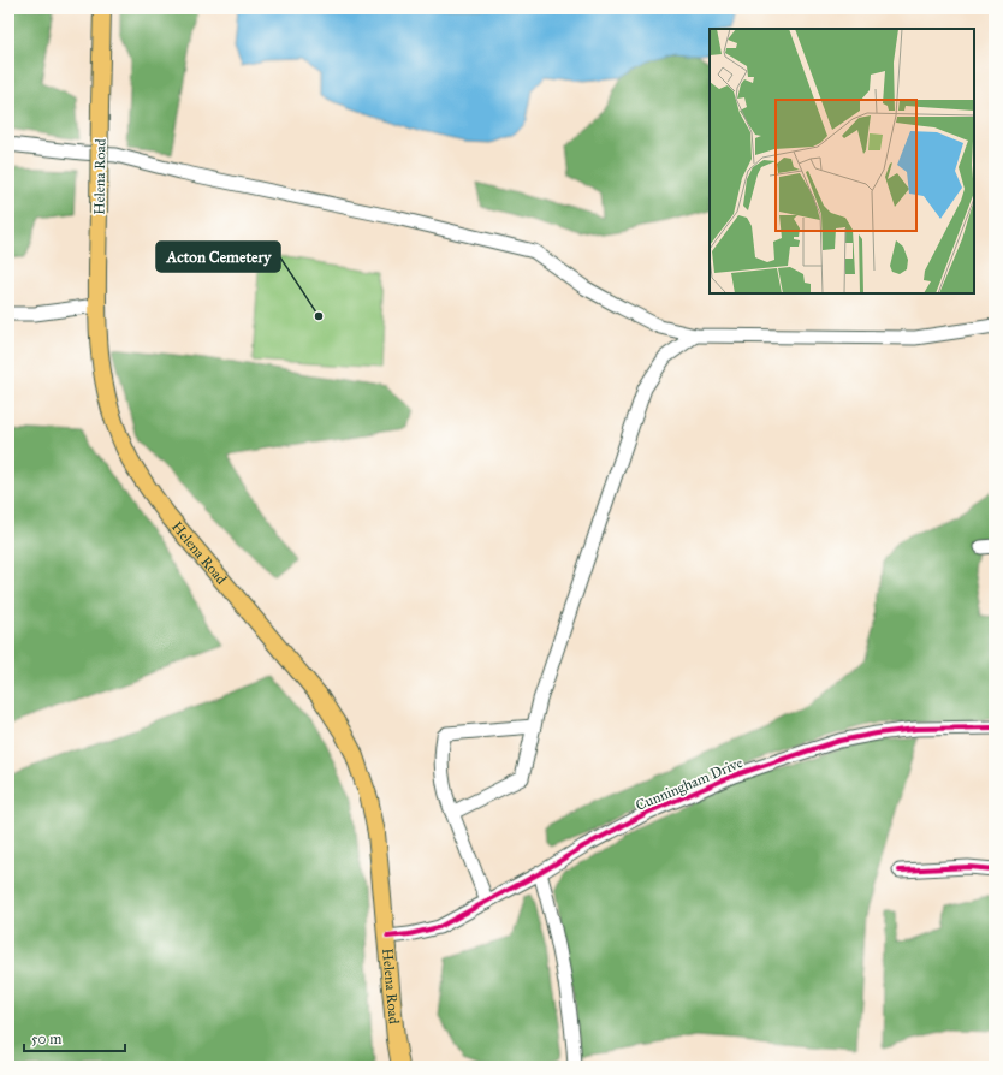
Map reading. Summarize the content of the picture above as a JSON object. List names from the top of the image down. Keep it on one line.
{"streets":{"main road":["Helena Road"],"street":["Cunningham Drive"]},"crossings":[["Helena Road","Cunningham Drive"]],"places":["Acton Cemetery"],"scale_bar":"50 m"}
